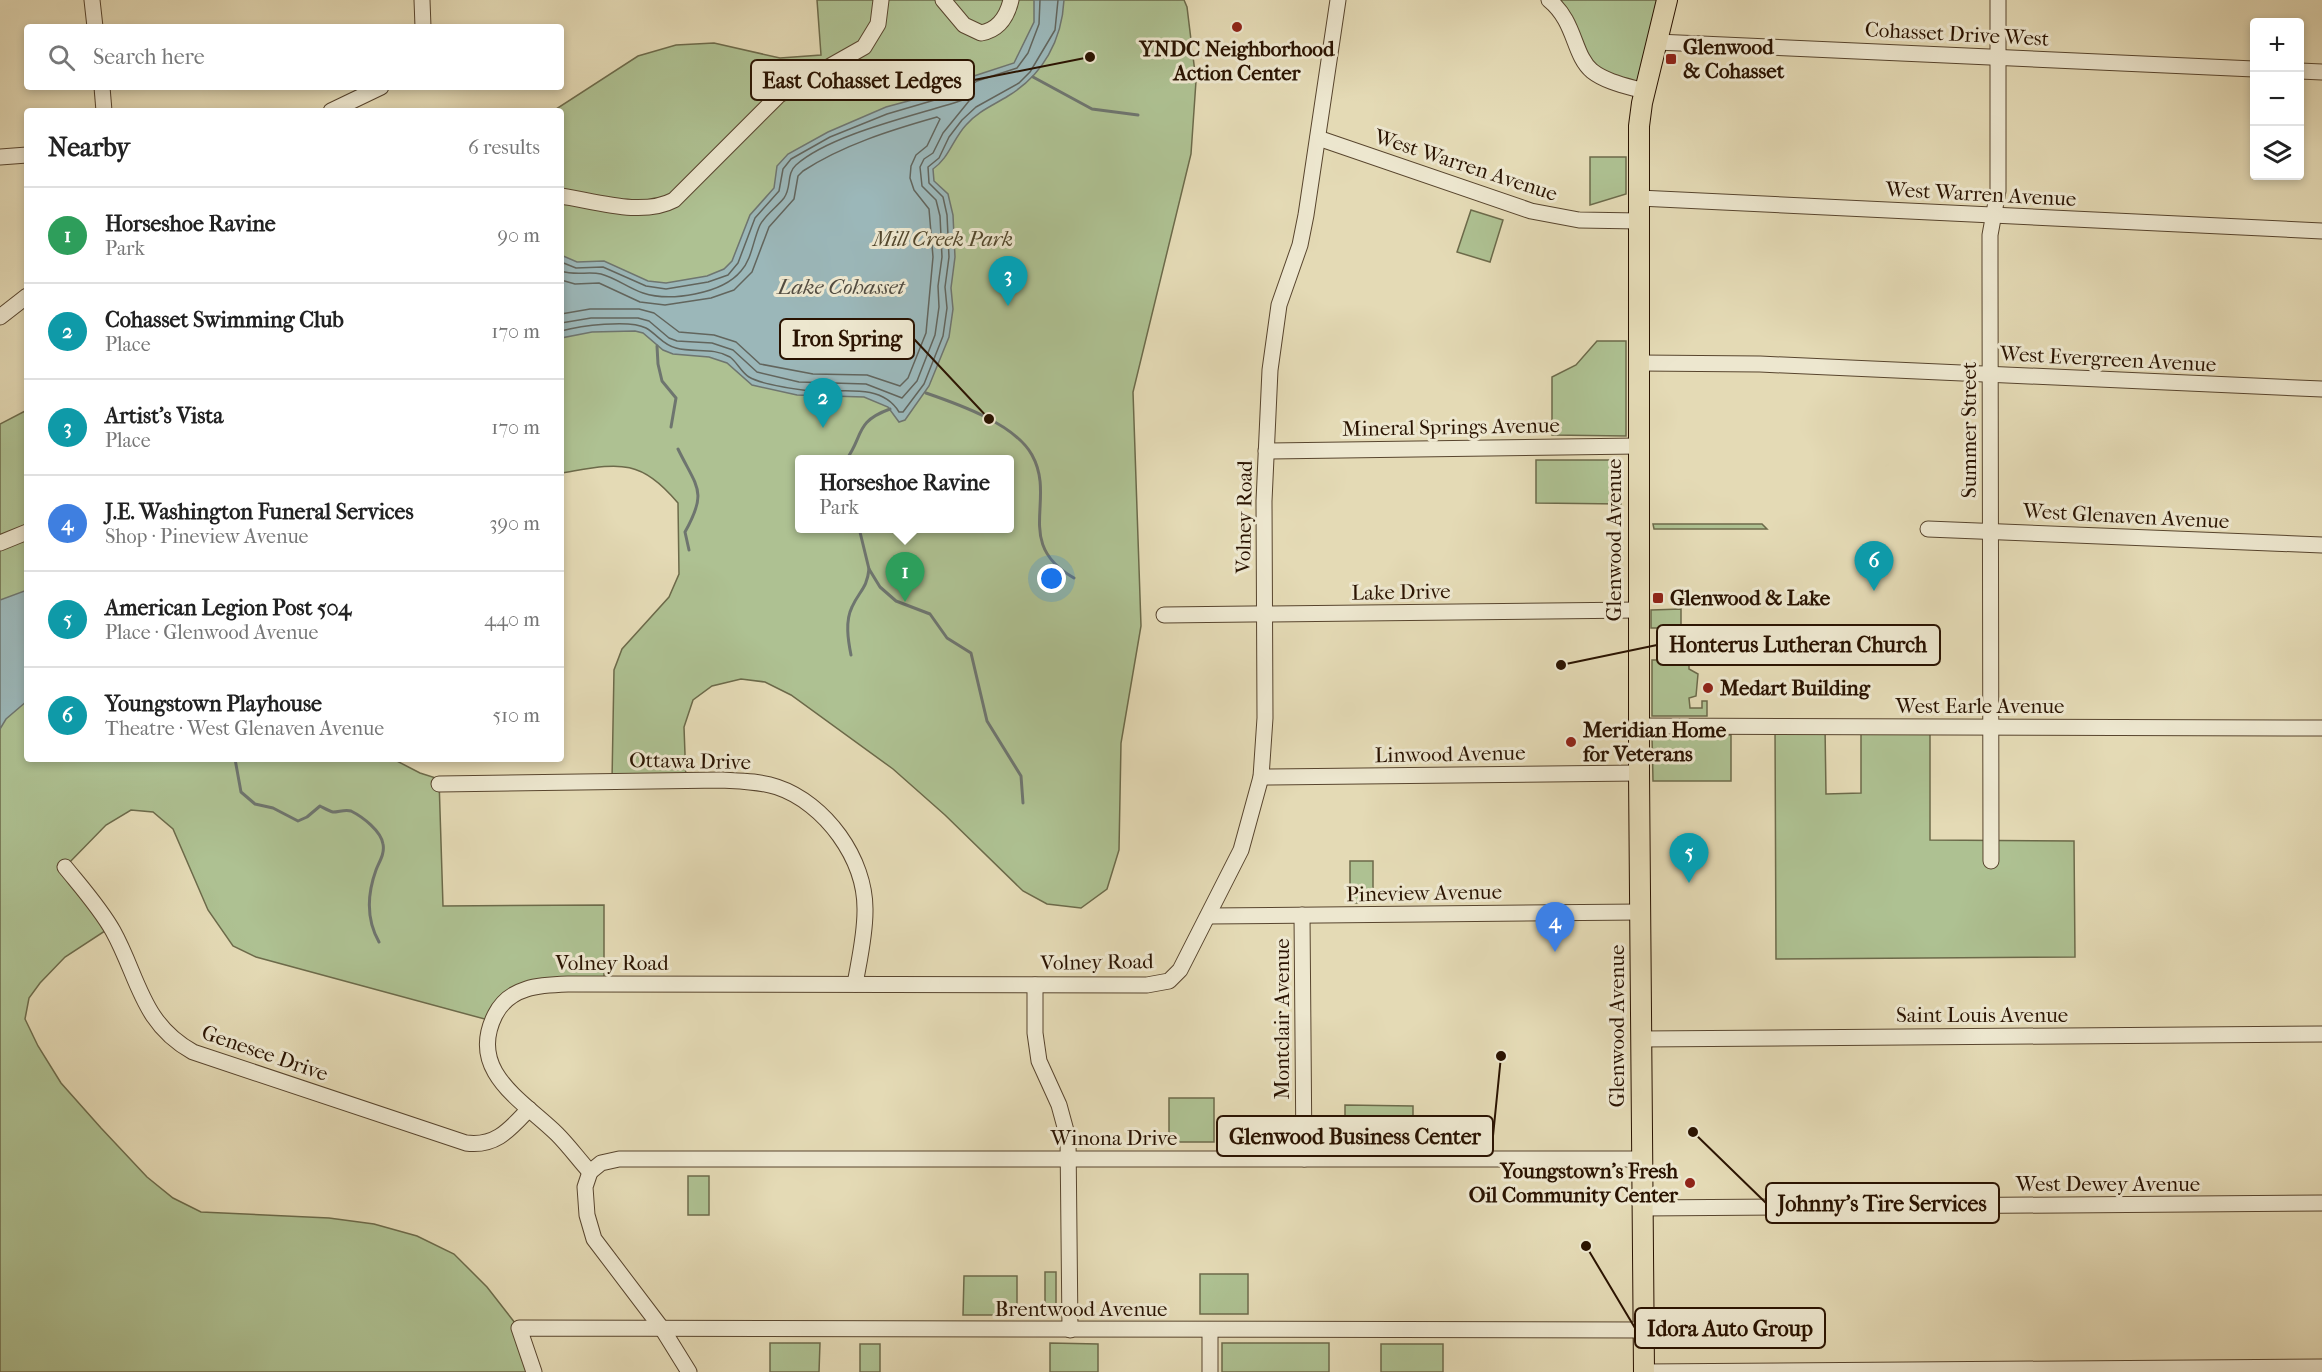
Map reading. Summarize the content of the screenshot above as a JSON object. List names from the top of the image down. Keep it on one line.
{"streets":{"main road":["Glenwood Avenue"],"street":["Cohasset Drive West","West Warren Avenue","West Evergreen Avenue","Mineral Springs Avenue","Summer Street","West Glenaven Avenue","Volney Road","Lake Drive","West Earle Avenue","Linwood Avenue","Ottawa Drive","Pineview Avenue","Saint Louis Avenue","Montclair Avenue","Genesee Drive","Winona Drive","West Dewey Avenue","Brentwood Avenue"]},"crossings":[["Cohasset Drive West","Summer Street"],["Cohasset Drive West","Glenwood Avenue"],["West Warren Avenue","Summer Street"],["West Warren Avenue","Volney Road"],["West Warren Avenue","Glenwood Avenue"],["West Evergreen Avenue","Summer Street"],["West Evergreen Avenue","Glenwood Avenue"],["Mineral Springs Avenue","Volney Road"],["Mineral Springs Avenue","Glenwood Avenue"],["Summer Street","West Glenaven Avenue"],["Summer Street","West Earle Avenue"],["Volney Road","Lake Drive"],["Volney Road","Linwood Avenue"],["Volney Road","Ottawa Drive"],["Volney Road","Pineview Avenue"],["Volney Road","Genesee Drive"],["Volney Road","Winona Drive"],["Glenwood Avenue","Lake Drive"],["Glenwood Avenue","West Earle Avenue"],["Glenwood Avenue","Linwood Avenue"],["Glenwood Avenue","Pineview Avenue"],["Glenwood Avenue","Saint Louis Avenue"],["Glenwood Avenue","Winona Drive"],["Glenwood Avenue","West Dewey Avenue"],["Glenwood Avenue","Brentwood Avenue"],["Pineview Avenue","Montclair Avenue"],["Montclair Avenue","Winona Drive"]],"water":["Lake Cohasset"],"parks":["Mill Creek Park"],"places":{"other":["YNDC Neighborhood Action Center","East Cohasset Ledges","Iron Spring","Honterus Lutheran Church","Medart Building","Meridian Home for Veterans","Glenwood Business Center","Johnny's Tire Services","Youngstown's Fresh Oil Community Center","Idora Auto Group"],"transit":["Glenwood & Cohasset","Glenwood & Lake"]},"page":{"map_buttons":["+","−"],"search":"Search here","heading":["Nearby","6 results"],"list":[{"mark":"1","name":"Horseshoe Ravine","note":"Park","value":"90 m"},{"mark":"2","name":"Cohasset Swimming Club","note":"Place","value":"170 m"},{"mark":"3","name":"Artist's Vista","note":"Place","value":"170 m"},{"mark":"4","name":"J.E. Washington Funeral Services","note":"Shop · Pineview Avenue","value":"390 m"},{"mark":"5","name":"American Legion Post 504","note":"Place · Glenwood Avenue","value":"440 m"},{"mark":"6","name":"Youngstown Playhouse","note":"Theatre · West Glenaven Avenue","value":"510 m"}],"pins":["3","2","6","1","5","4"],"popup":["Horseshoe Ravine","Park"]}}
